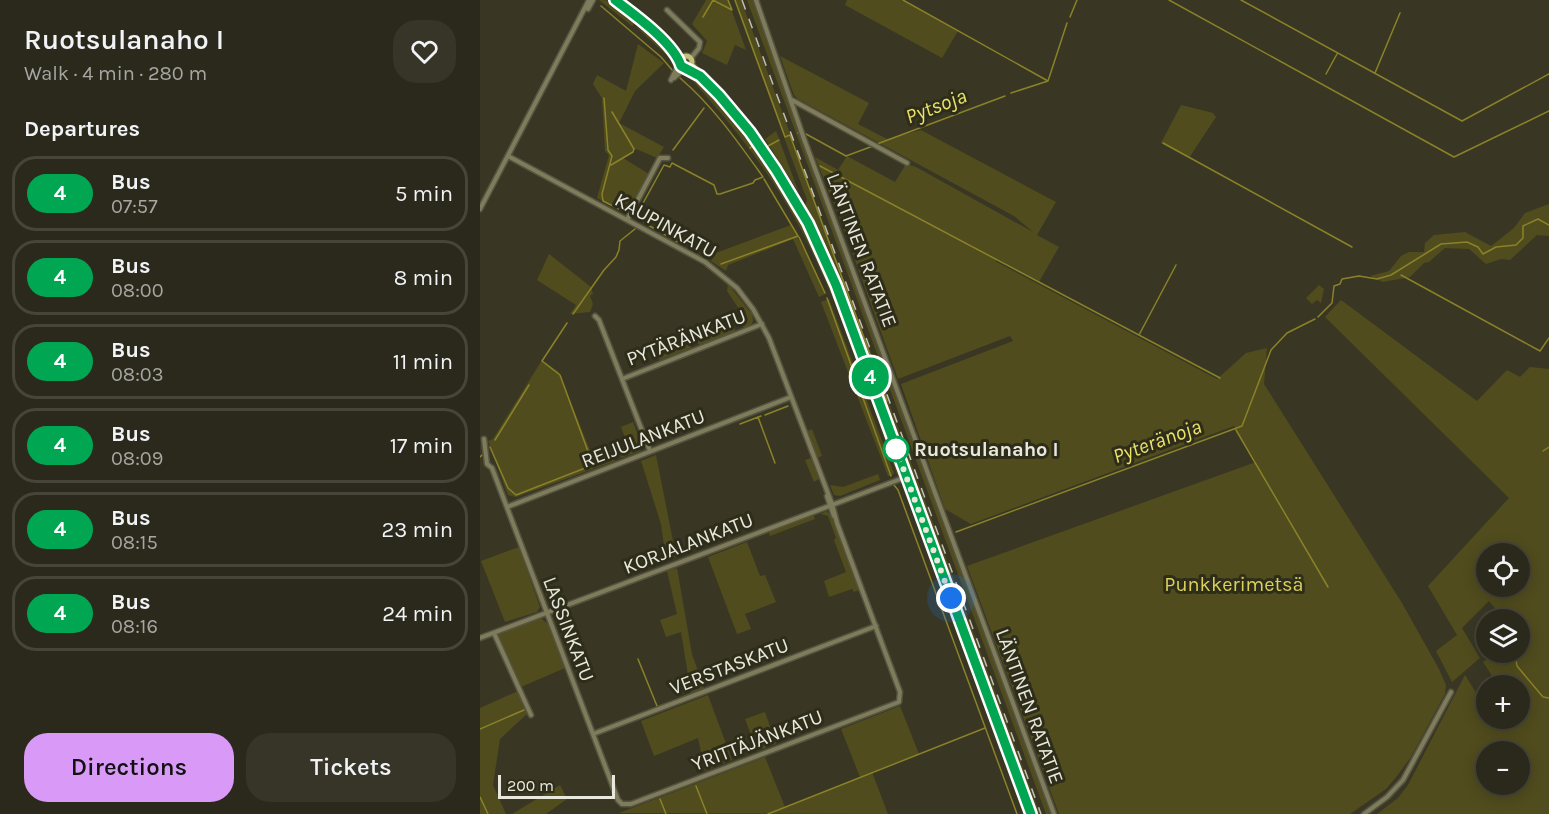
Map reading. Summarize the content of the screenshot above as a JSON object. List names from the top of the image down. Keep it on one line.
{"streets":{"street":["KAUPINKATU","LÄNTINEN RATATIE","PYTÄRÄNKATU","REIJULANKATU","KORJALANKATU","LASSINKATU","VERSTASKATU","YRITTÄJÄNKATU"]},"crossings":[["KAUPINKATU","PYTÄRÄNKATU"],["KAUPINKATU","REIJULANKATU"],["KAUPINKATU","KORJALANKATU"],["KAUPINKATU","VERSTASKATU"],["KAUPINKATU","YRITTÄJÄNKATU"],["REIJULANKATU","LASSINKATU"],["KORJALANKATU","LASSINKATU"],["LASSINKATU","VERSTASKATU"],["LASSINKATU","YRITTÄJÄNKATU"]],"water":["Pytsoja","Pyteränoja"],"parks":["Punkkerimetsä"],"places":["Ruotsulanaho I"],"lines":["bus line 4"],"scale_bar":"200 m","page":{"heading":[["Ruotsulanaho I","Walk · 4 min · 280 m"],"Departures"],"on_map":"4","list":[{"mark":"4","name":"Bus","note":"07:57","value":"5 min"},{"mark":"4","name":"Bus","note":"08:00","value":"8 min"},{"mark":"4","name":"Bus","note":"08:03","value":"11 min"},{"mark":"4","name":"Bus","note":"08:09","value":"17 min"},{"mark":"4","name":"Bus","note":"08:15","value":"23 min"},{"mark":"4","name":"Bus","note":"08:16","value":"24 min"}],"map_buttons":["+","−"],"buttons":["Directions","Tickets"],"scale":"200 m"}}
